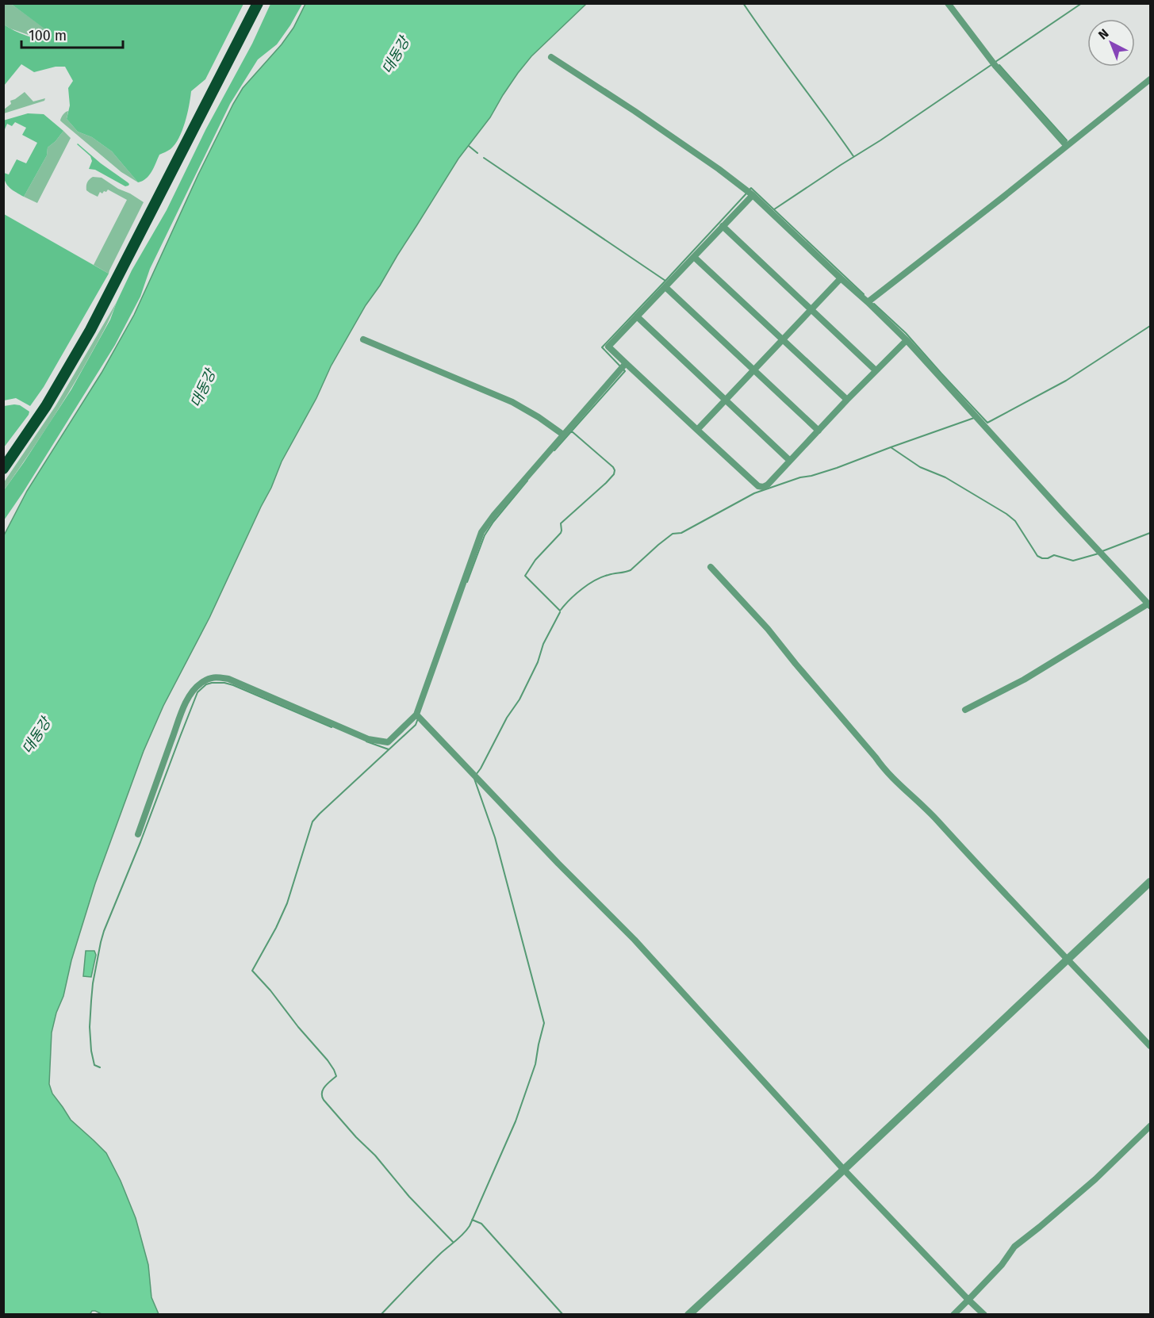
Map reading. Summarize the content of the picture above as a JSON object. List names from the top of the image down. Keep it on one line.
{"water":["대동강"],"scale_bar":"100 m","north":"top left"}
